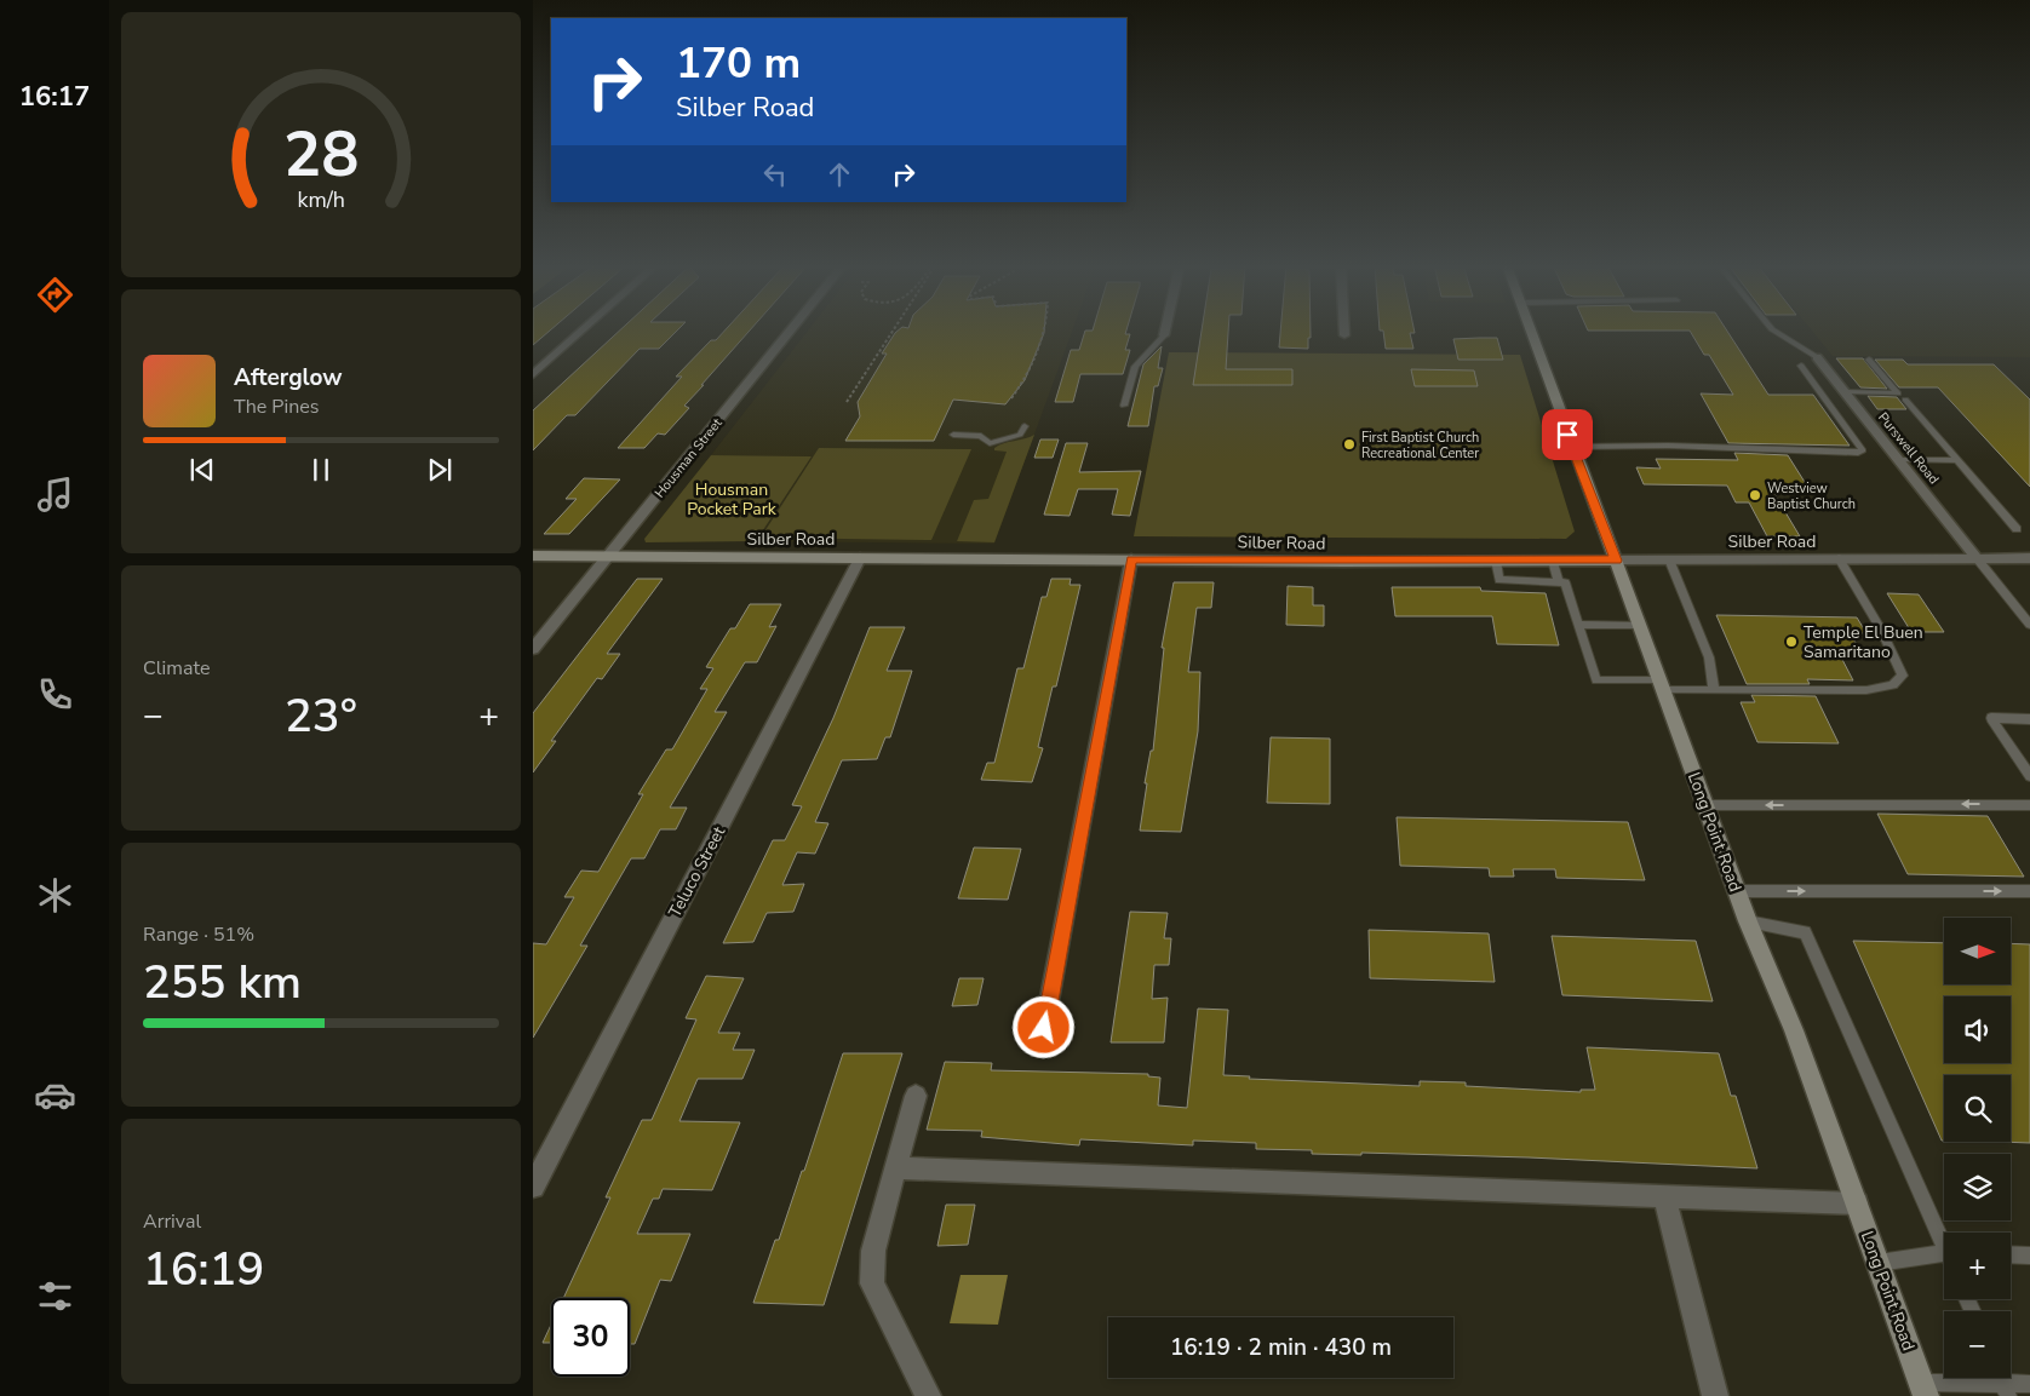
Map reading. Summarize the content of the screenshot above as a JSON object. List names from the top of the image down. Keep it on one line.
{"streets":{"main road":["Silber Road","Long Point Road"],"street":["Purswell Road","Housman Street","Teluco Street"]},"crossings":[["Purswell Road","Silber Road"],["Housman Street","Silber Road"],["Silber Road","Long Point Road"],["Silber Road","Teluco Street"]],"parks":["Housman Pocket Park"],"places":["First Baptist Church Recreational Center","Westview Baptist Church","Temple El Buen Samaritano"],"north":"right","page":{"tabs":"16:17","turn":["170 m","Silber Road"],"song":["Afterglow","The Pines"],"tile":["Climate",["Range · 51%","255 km"],["Arrival","16:19"]],"heat":["−","23°","+"],"map_buttons":["+","−"],"limit":"30","trip":"16:19 · 2 min · 430 m","gauge":["28","km/h"]}}
